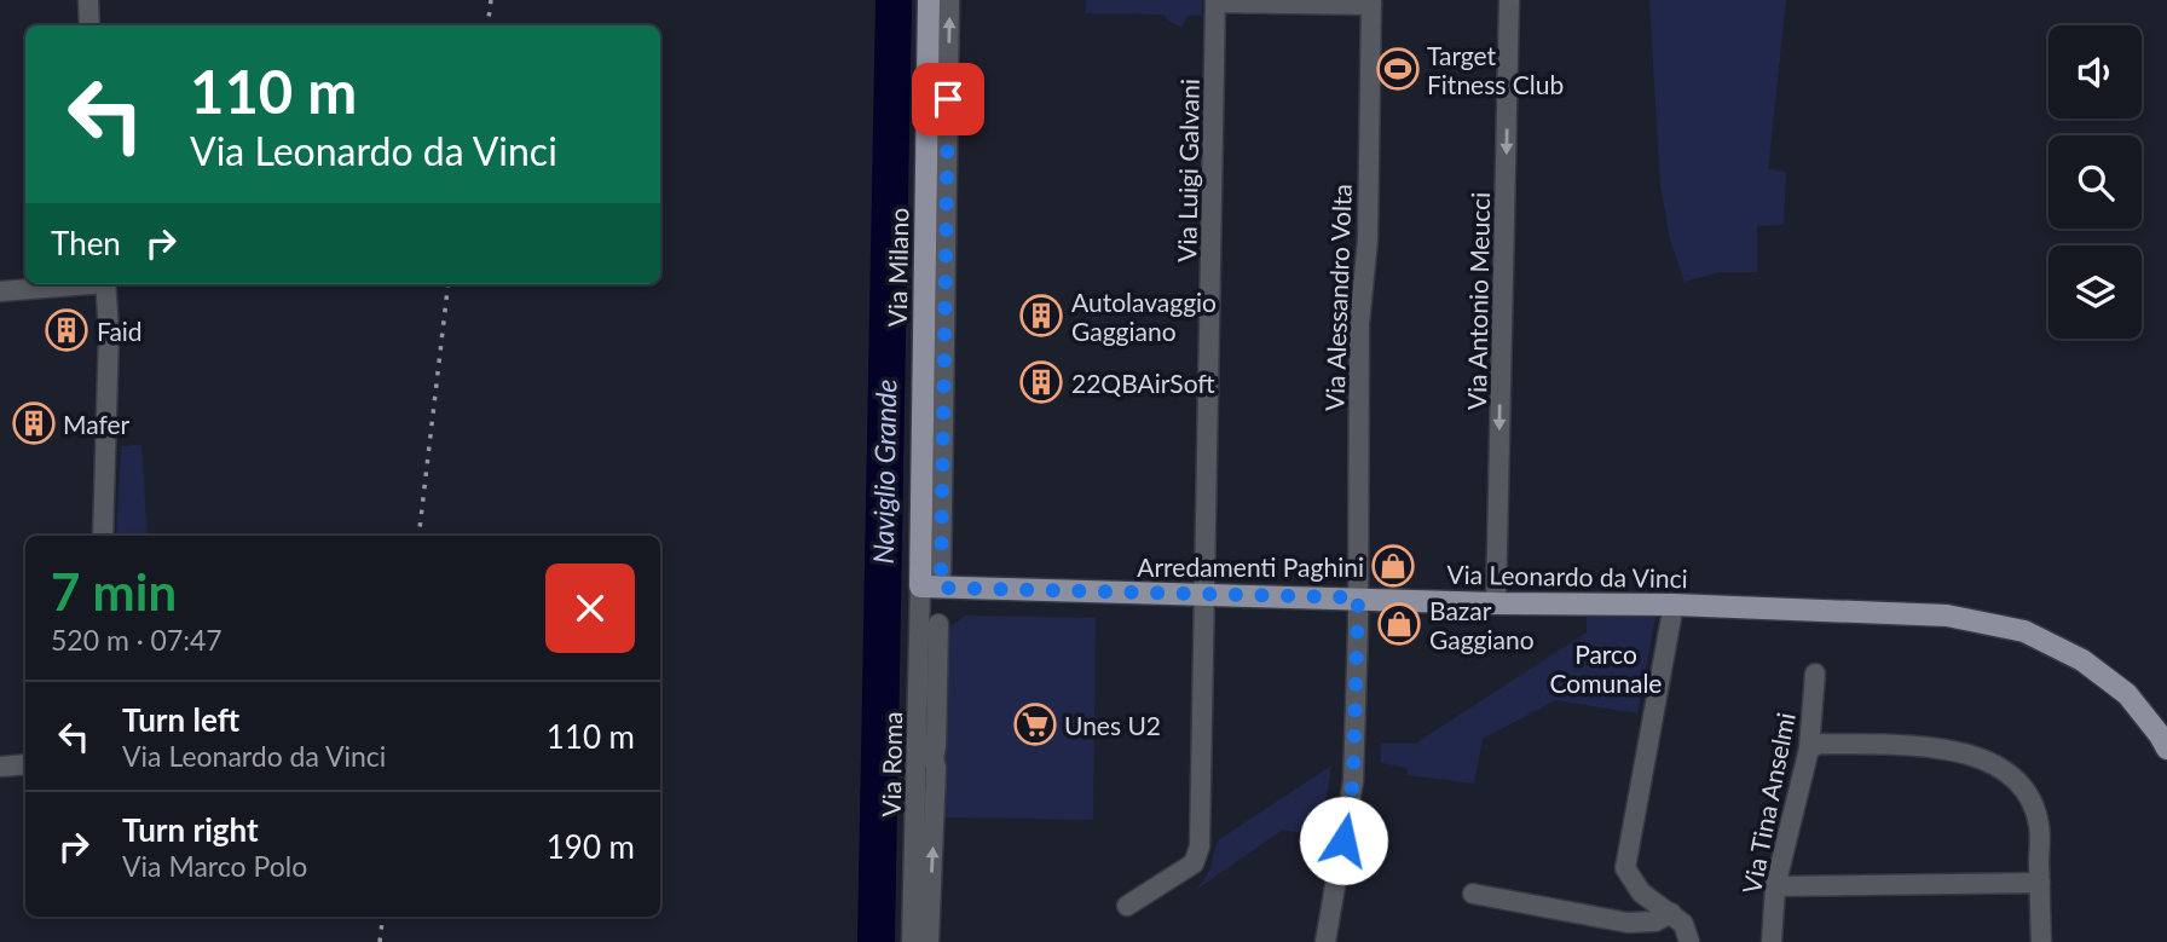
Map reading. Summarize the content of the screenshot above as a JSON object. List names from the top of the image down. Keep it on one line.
{"streets":{"main road":["Via Milano","Via Leonardo da Vinci"],"street":["Via Luigi Galvani","Via Alessandro Volta","Via Antonio Meucci","Via Roma","Via Tina Anselmi"]},"crossings":[["Via Luigi Galvani","Via Leonardo da Vinci"],["Via Milano","Via Leonardo da Vinci"],["Via Milano","Via Roma"],["Via Alessandro Volta","Via Leonardo da Vinci"],["Via Antonio Meucci","Via Leonardo da Vinci"],["Via Leonardo da Vinci","Via Roma"]],"one_way":["Via Antonio Meucci","Via Roma"],"water":["Naviglio Grande"],"parks":["Parco Comunale"],"places":{"sports":["Target Fitness Club"],"building":["Autolavaggio Gaggiano","Faid","22QBAirSoft","Mafer"],"shop":["Arredamenti Paghini","Bazar Gaggiano"],"supermarket":["Unes U2"]},"page":{"turn":["110 m","Via Leonardo da Vinci"],"then":"Then","heading":["7 min","520 m · 07:47"],"list":[{"name":"Turn left","note":"Via Leonardo da Vinci","value":"110 m"},{"name":"Turn right","note":"Via Marco Polo","value":"190 m"}]}}
